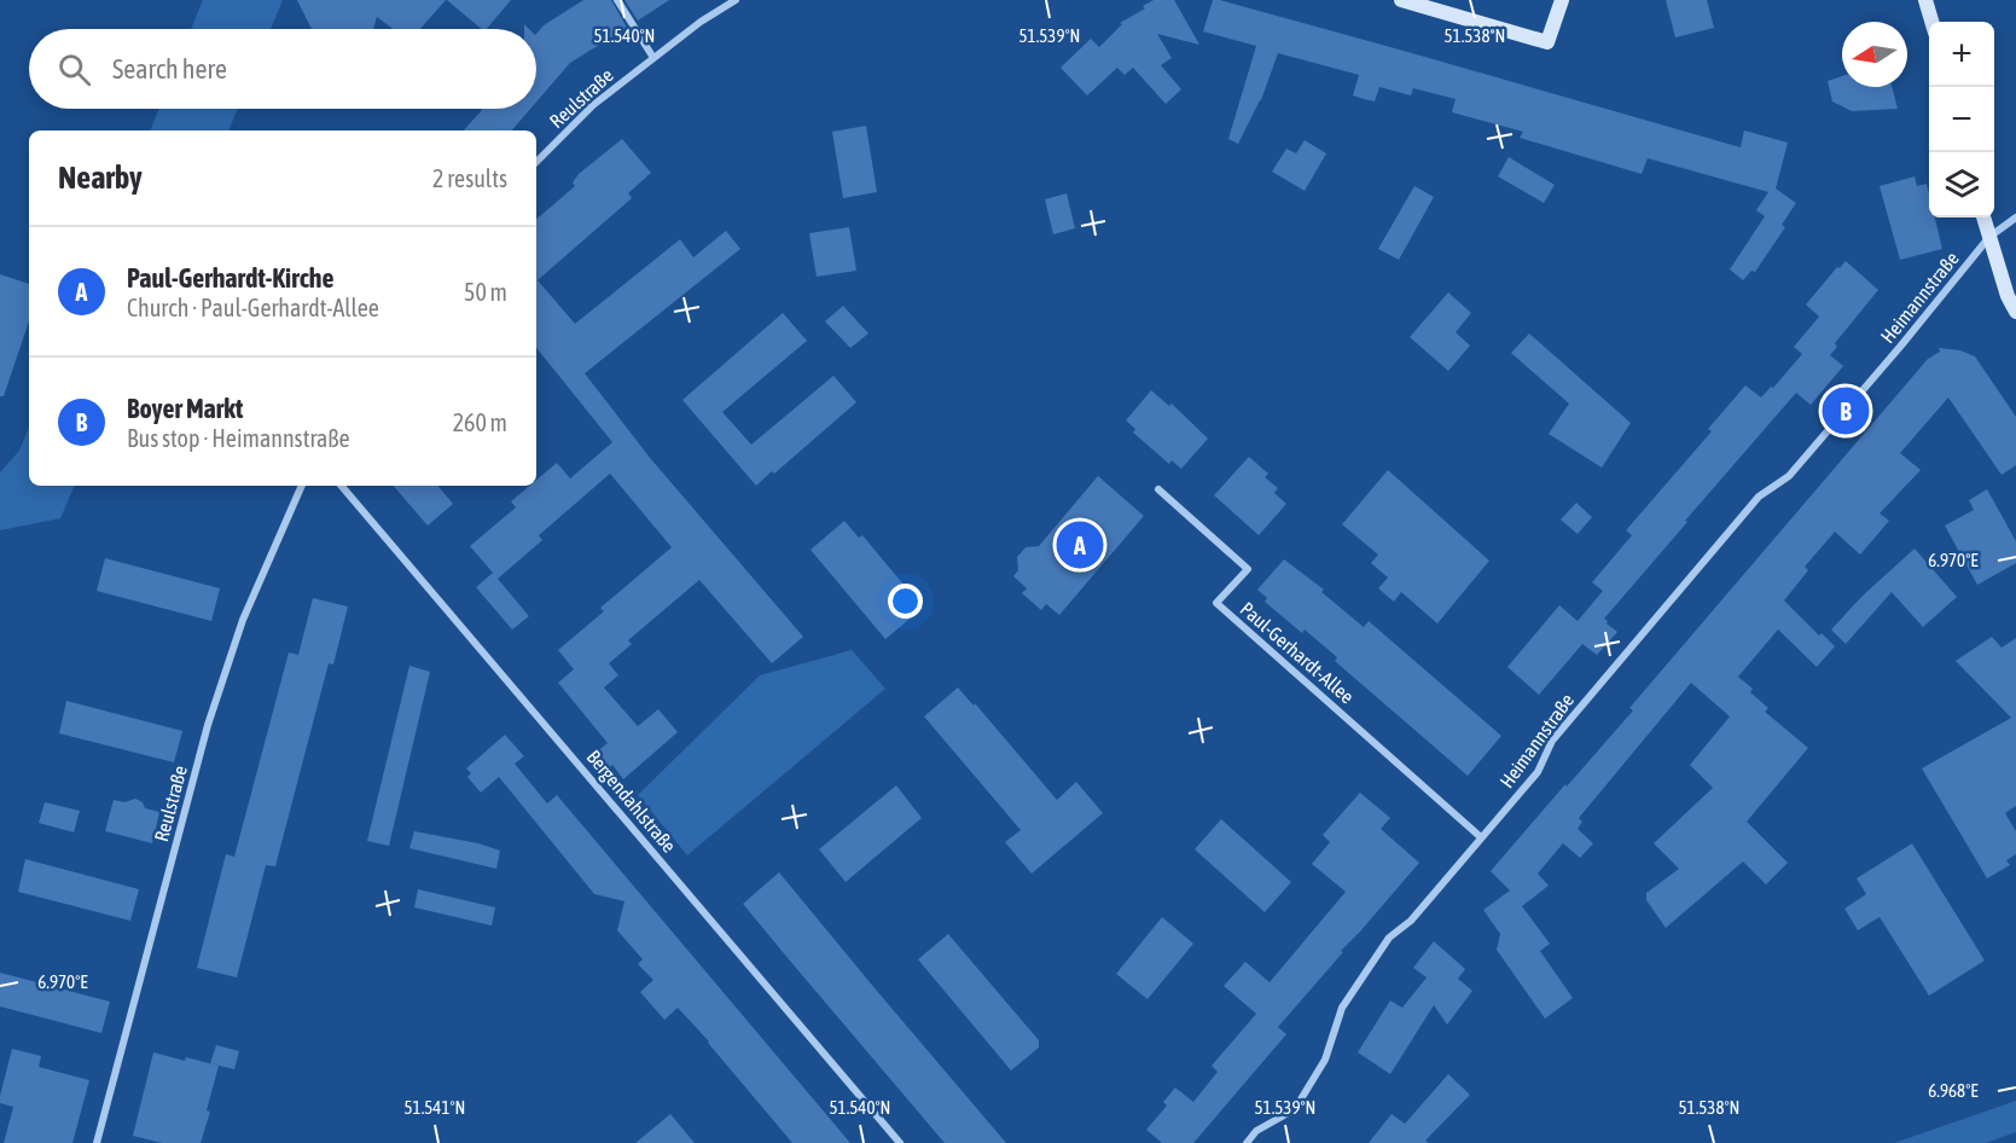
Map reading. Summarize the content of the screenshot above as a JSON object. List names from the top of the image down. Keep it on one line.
{"streets":{"street":["Reulstraße","Heimannstraße","Paul-Gerhardt-Allee","Bergendahlstraße"]},"crossings":[["Heimannstraße","Paul-Gerhardt-Allee"]],"north":"left","page":{"map_buttons":["+","−"],"search":"Search here","heading":["Nearby","2 results"],"list":[{"mark":"A","name":"Paul-Gerhardt-Kirche","note":"Church · Paul-Gerhardt-Allee","value":"50 m"},{"mark":"B","name":"Boyer Markt","note":"Bus stop · Heimannstraße","value":"260 m"}],"pins":["B","A"]},"coordinates":["51.540°N","51.539°N","51.538°N","6.970°E","6.968°E","51.541°N"]}
